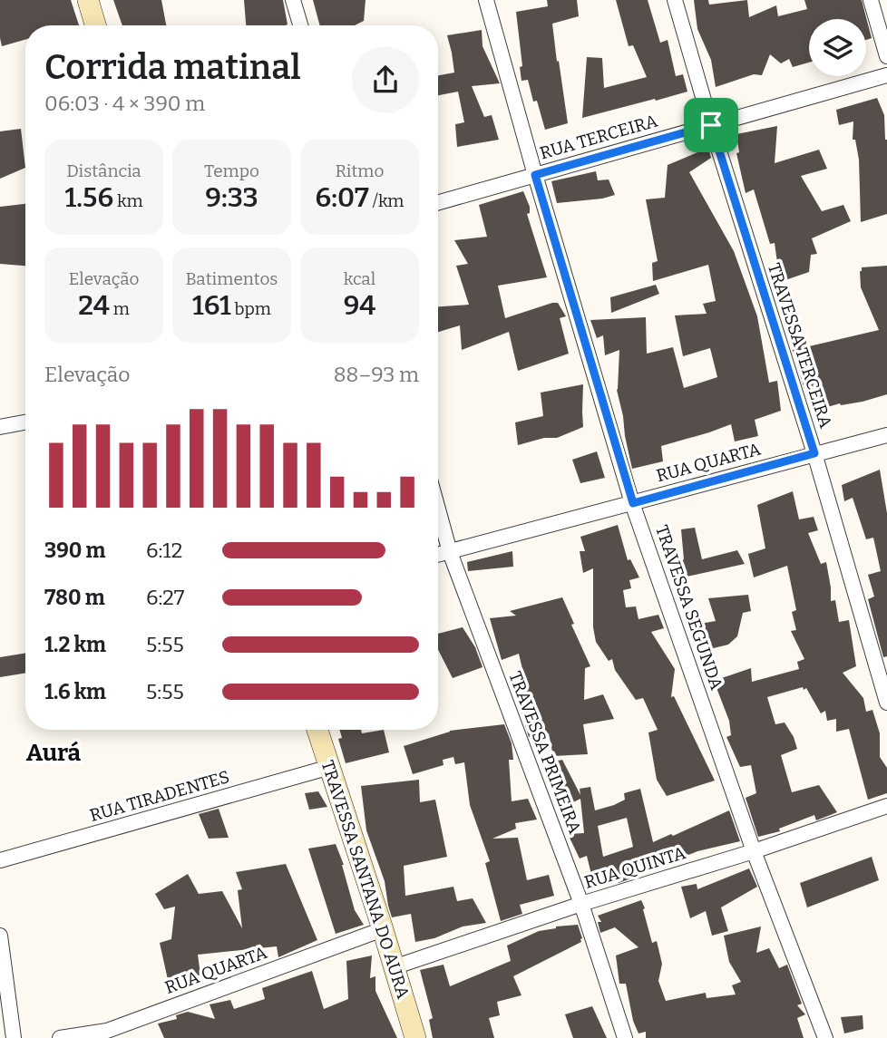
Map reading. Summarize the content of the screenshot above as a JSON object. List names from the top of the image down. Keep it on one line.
{"streets":{"street":["RUA TERCEIRA","TRAVESSA TERCEIRA","RUA QUARTA","TRAVESSA SEGUNDA","TRAVESSA PRIMEIRA","RUA TIRADENTES","RUA QUINTA","TRAVESSA SANTANA DO AURA"]},"crossings":[["RUA TERCEIRA","TRAVESSA TERCEIRA"],["RUA TERCEIRA","TRAVESSA SEGUNDA"],["TRAVESSA TERCEIRA","RUA QUARTA"],["RUA QUARTA","TRAVESSA SEGUNDA"],["RUA QUARTA","TRAVESSA PRIMEIRA"],["RUA QUARTA","TRAVESSA SANTANA DO AURA"],["TRAVESSA SEGUNDA","RUA QUINTA"],["TRAVESSA PRIMEIRA","RUA QUINTA"],["RUA TIRADENTES","TRAVESSA SANTANA DO AURA"],["RUA QUINTA","TRAVESSA SANTANA DO AURA"]],"districts":["Aurá"],"page":{"heading":["Corrida matinal","06:03 · 4 × 390 m"],"stats":[["Distância","1.56 km"],["Tempo","9:33"],["Ritmo","6:07 /km"],["Elevação","24 m"],["Batimentos","161 bpm"],["kcal","94"]],"chart":["Elevação","88–93 m"],"list":[{"name":"390 m","note":"6:12"},{"name":"780 m","note":"6:27"},{"name":"1.2 km","note":"5:55"},{"name":"1.6 km","note":"5:55"}]}}
